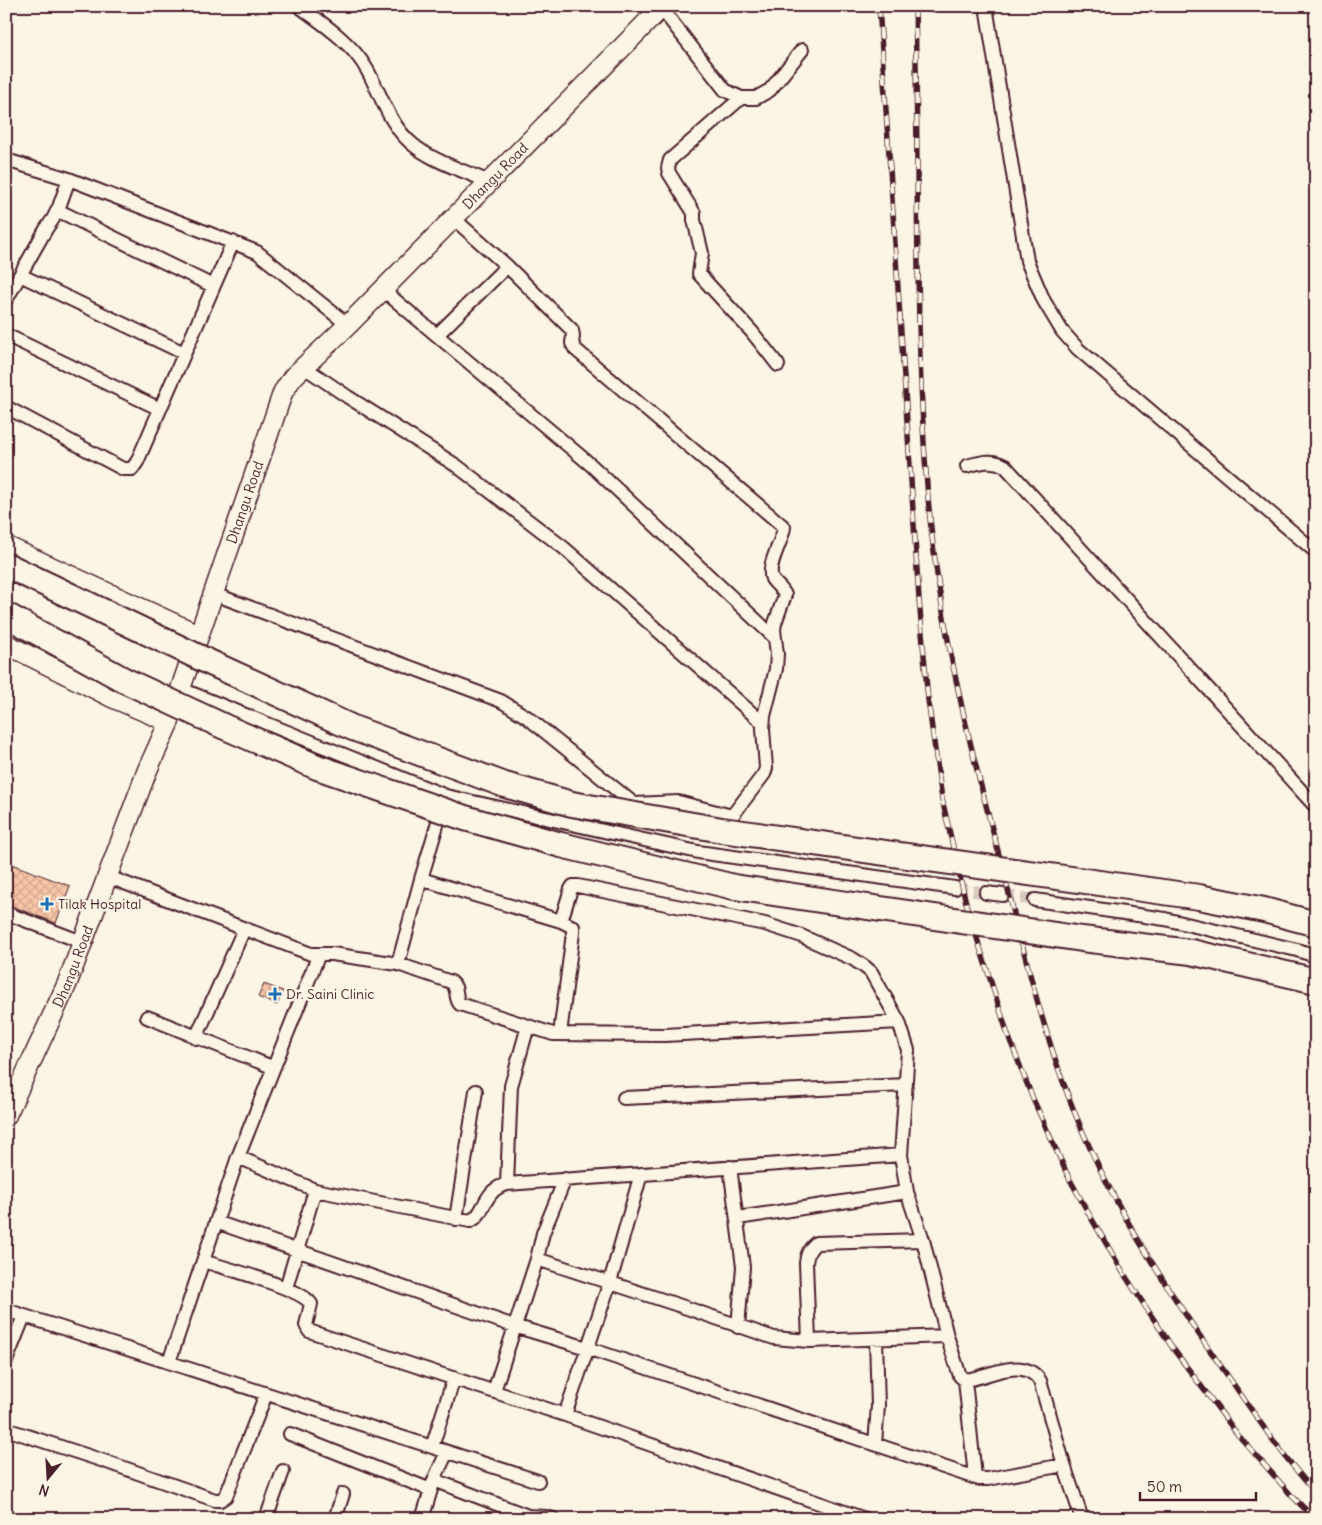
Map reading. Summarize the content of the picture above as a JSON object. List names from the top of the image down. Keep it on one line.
{"streets":{"street":["Dhangu Road"]},"places":{"health":["Tilak Hospital","Dr. Saini Clinic"]},"scale_bar":"50 m","north":"bottom"}
